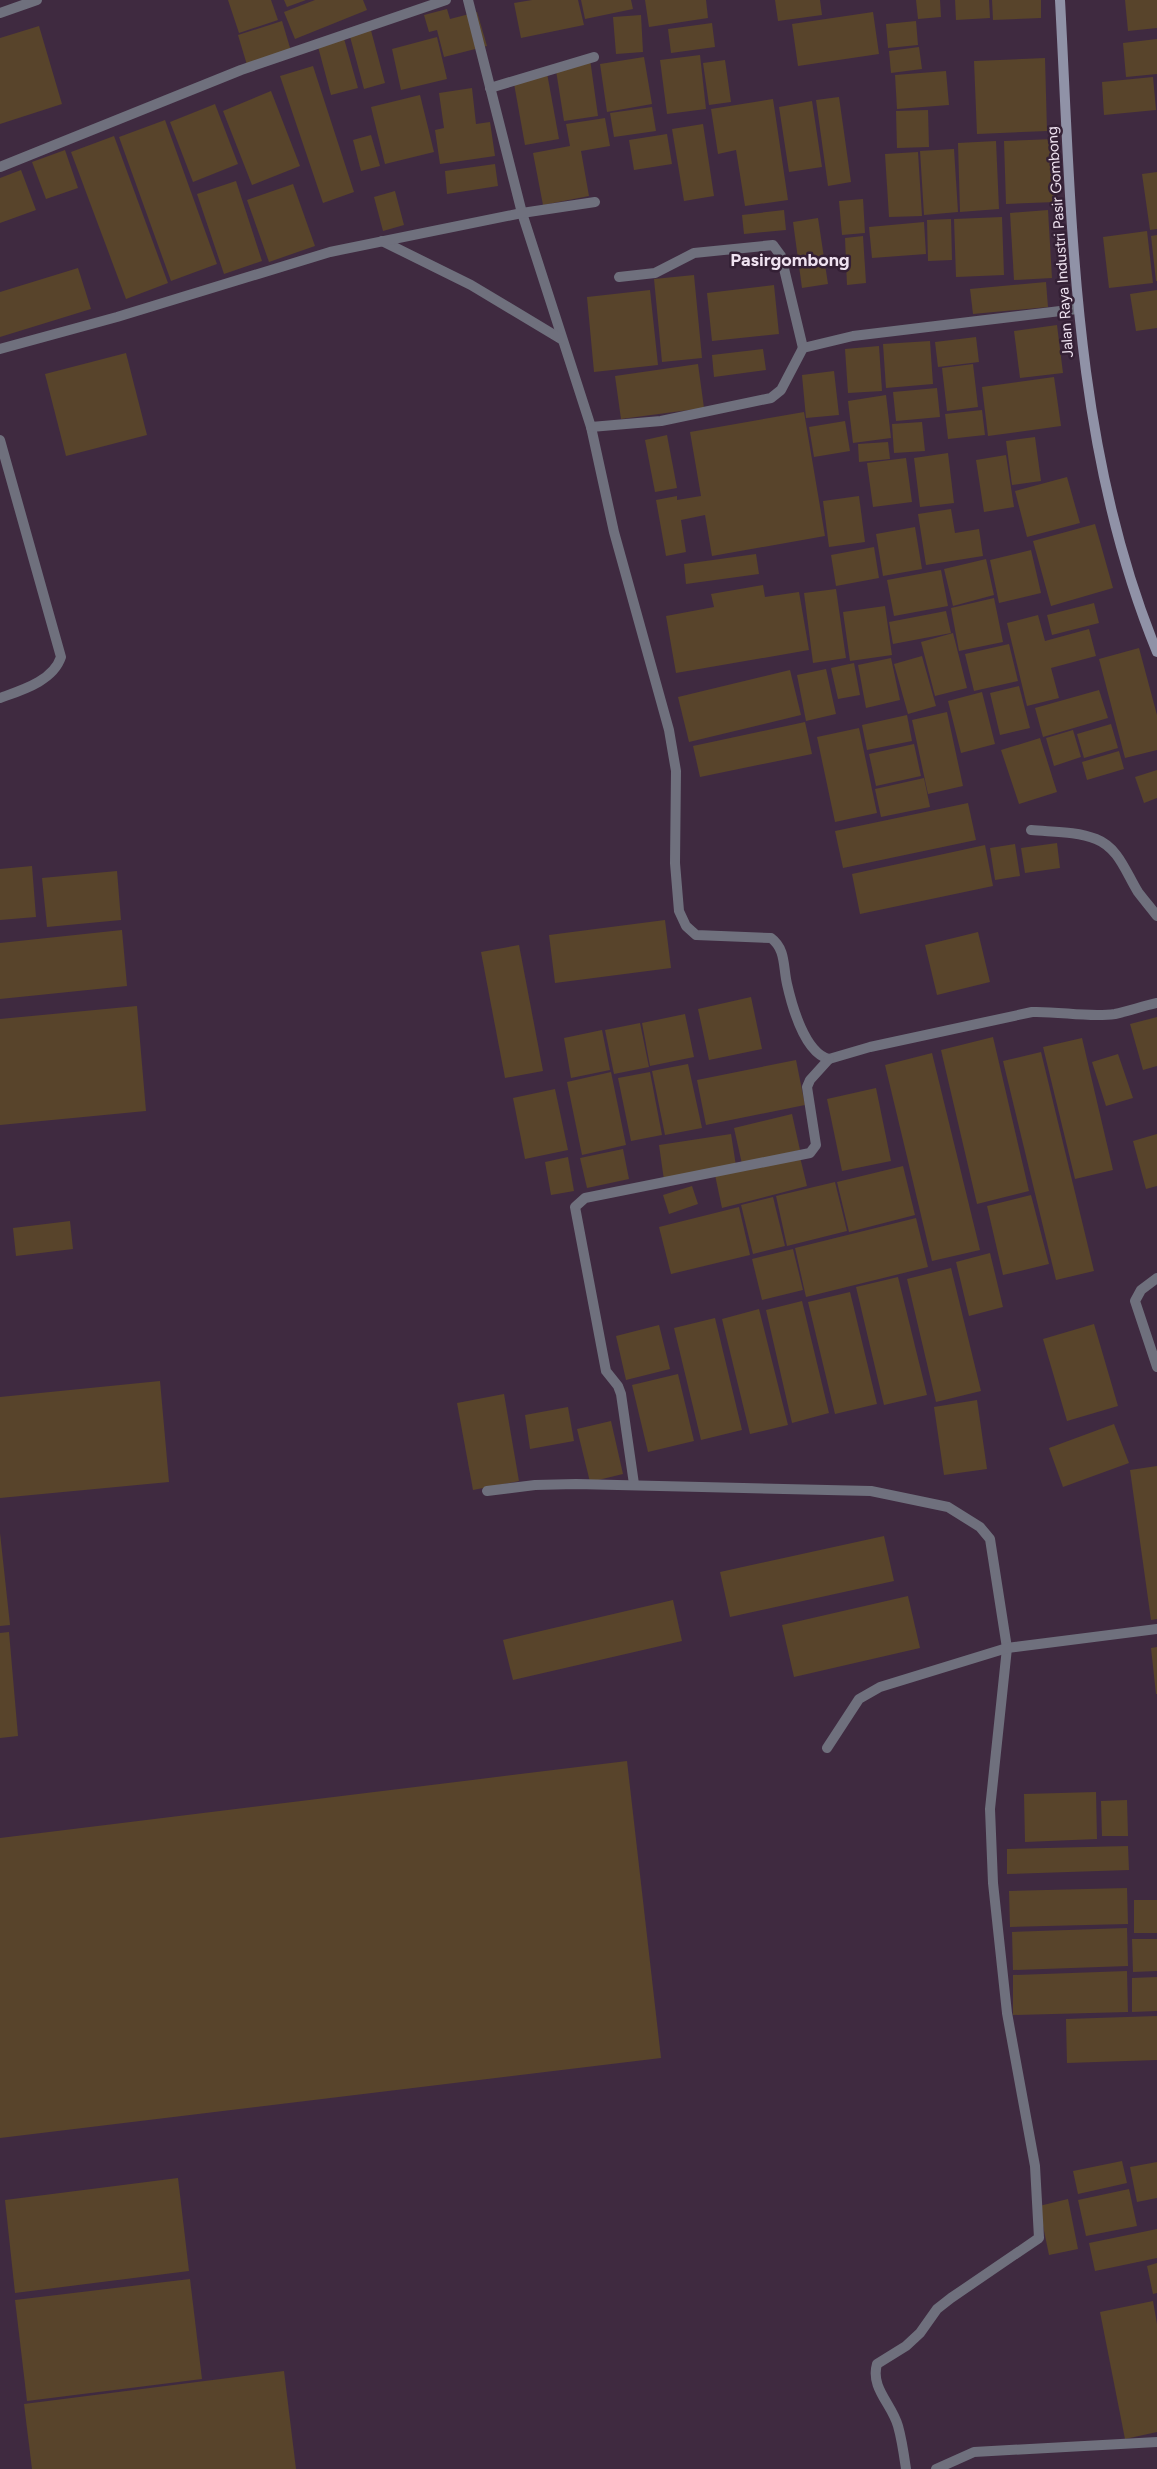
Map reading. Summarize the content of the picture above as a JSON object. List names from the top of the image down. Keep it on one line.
{"streets":{"main road":["Jalan Raya Industri Pasir Gombong"]},"districts":["Pasirgombong"]}
